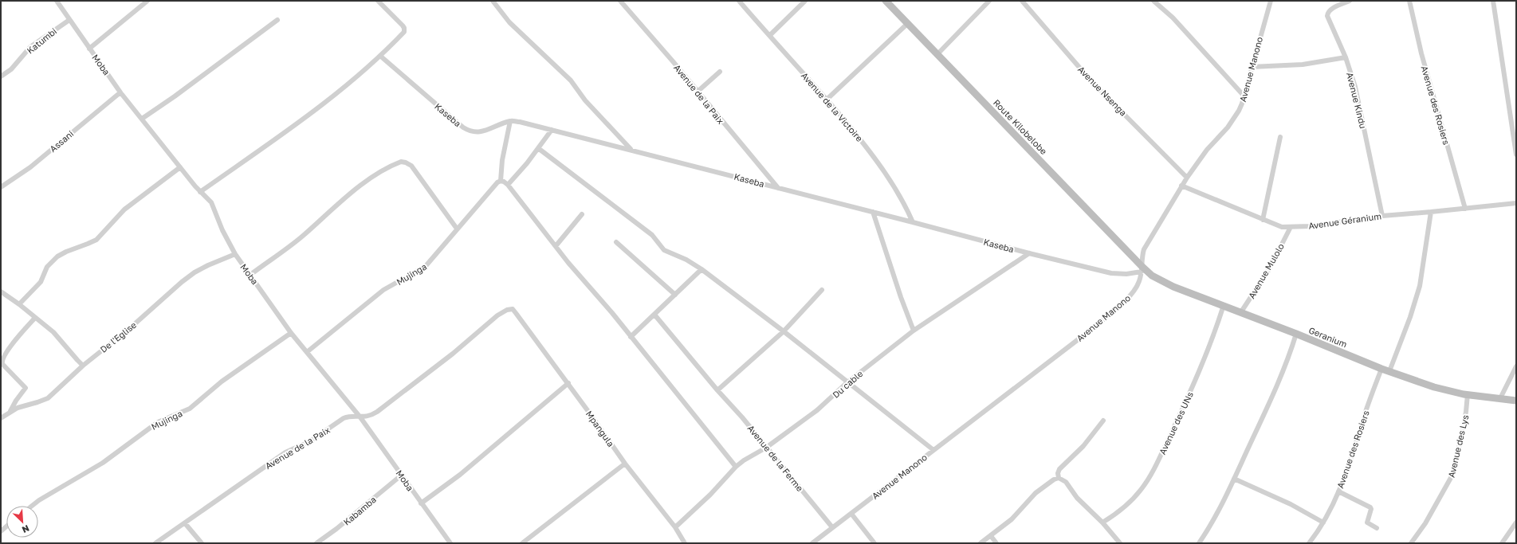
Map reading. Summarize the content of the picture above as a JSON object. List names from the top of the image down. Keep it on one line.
{"streets":{"street":["Katumbi","Moba","Avenue Manono","Avenue Nsenga","Avenue de la Paix","Avenue Kindu","Avenue des Rosiers","Avenue de la Victoire","Kaseba","Route Kilobelobe","Assani","Avenue Géranium","Avenue Mulolo","Mujinga","De l'Eglise","Geranium","Du cable","Avenue des UNs","Mpangula","Avenue des Lys","Avenue de la Ferme","Kabamba"]},"crossings":[["Katumbi","Moba"],["Moba","Avenue de la Paix"],["Moba","Assani"],["Moba","Mujinga"],["Moba","De l'Eglise"],["Moba","Kabamba"],["Avenue Manono","Avenue Nsenga"],["Avenue Manono","Kaseba"],["Avenue Manono","Route Kilobelobe"],["Avenue Manono","Avenue Géranium"],["Avenue Manono","Geranium"],["Avenue Manono","Avenue de la Ferme"],["Avenue de la Paix","Kaseba"],["Avenue de la Paix","Mpangula"],["Avenue Kindu","Avenue Géranium"],["Avenue des Rosiers","Avenue Géranium"],["Avenue des Rosiers","Geranium"],["Avenue de la Victoire","Kaseba"],["Kaseba","Route Kilobelobe"],["Kaseba","Geranium"],["Kaseba","Du cable"],["Route Kilobelobe","Geranium"],["Avenue Géranium","Avenue Mulolo"],["Avenue Mulolo","Geranium"],["Geranium","Avenue des UNs"],["Geranium","Avenue des Lys"],["Du cable","Mpangula"],["Du cable","Avenue de la Ferme"]],"north":"bottom right"}
